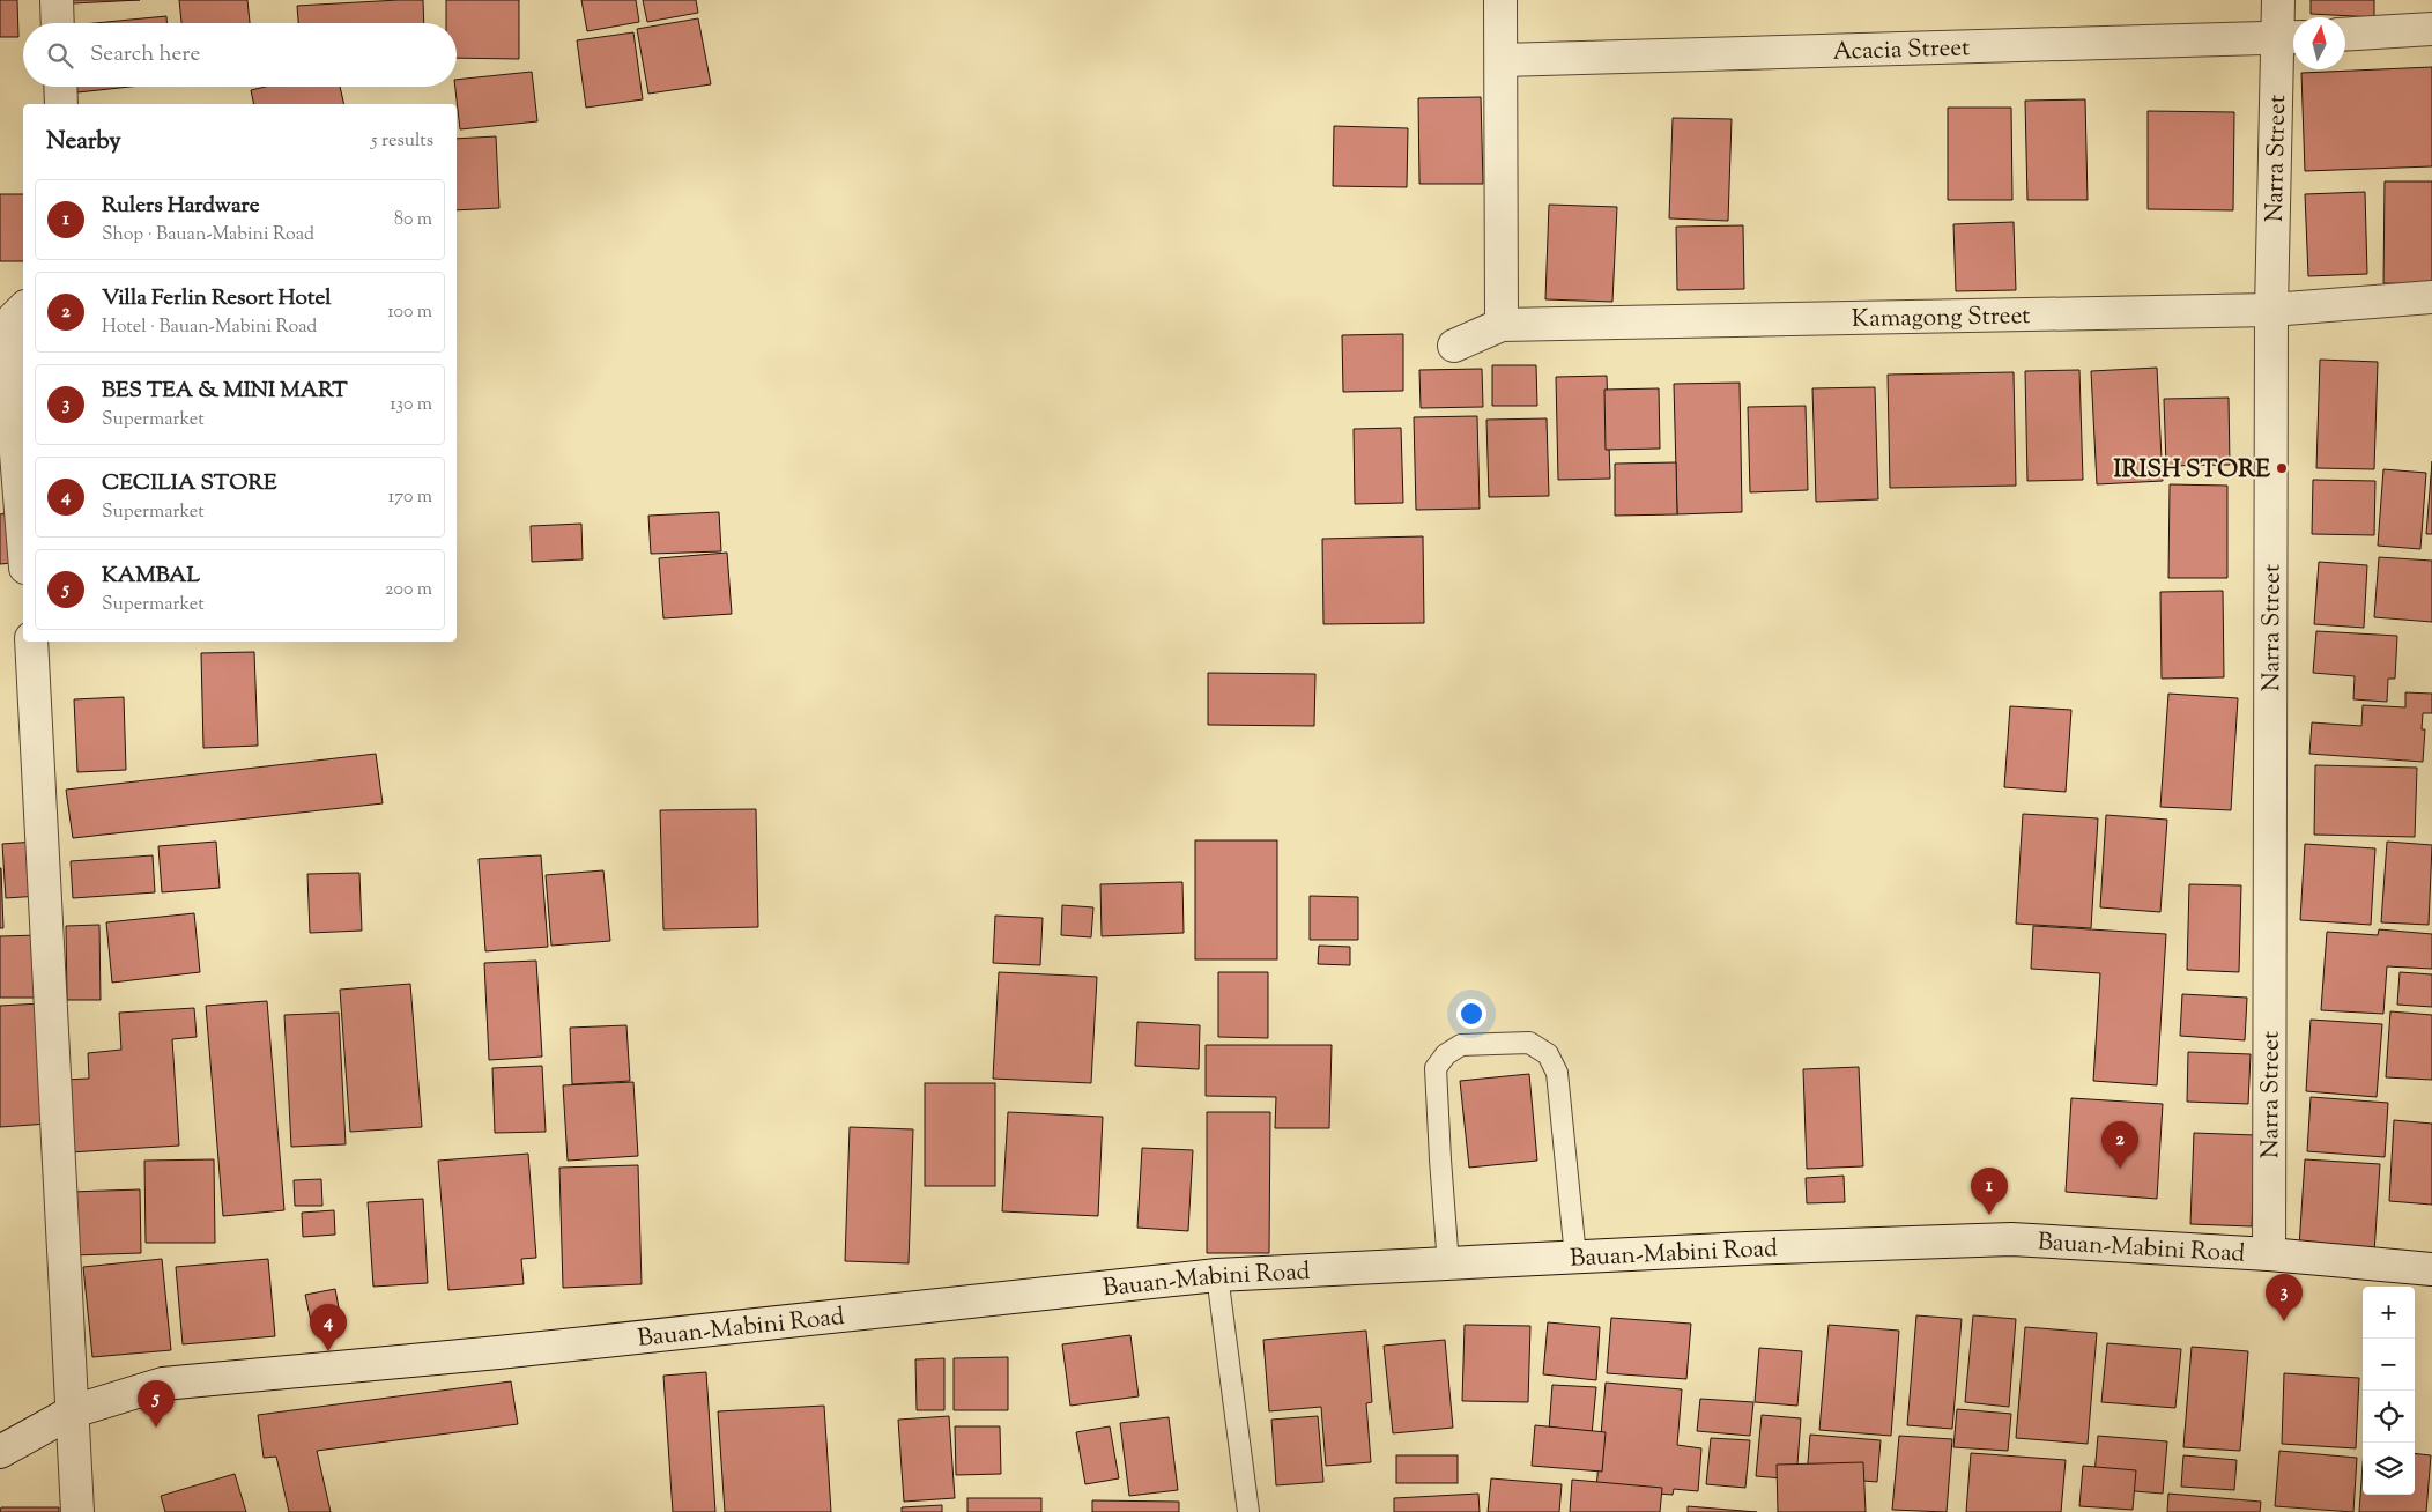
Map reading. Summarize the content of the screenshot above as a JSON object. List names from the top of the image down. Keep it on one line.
{"streets":{"street":["Acacia Street","Narra Street","Kamagong Street","Bauan-Mabini Road"]},"crossings":[["Acacia Street","Narra Street"],["Narra Street","Kamagong Street"],["Narra Street","Bauan-Mabini Road"]],"places":["IRISH STORE"],"north":"top","page":{"search":"Search here","heading":["Nearby","5 results"],"list":[{"mark":"1","name":"Rulers Hardware","note":"Shop · Bauan-Mabini Road","value":"80 m"},{"mark":"2","name":"Villa Ferlin Resort Hotel","note":"Hotel · Bauan-Mabini Road","value":"100 m"},{"mark":"3","name":"BES TEA & MINI MART","note":"Supermarket","value":"130 m"},{"mark":"4","name":"CECILIA STORE","note":"Supermarket","value":"170 m"},{"mark":"5","name":"KAMBAL","note":"Supermarket","value":"200 m"}],"pins":["2","1","3","4","5"],"map_buttons":["+","−"]}}
